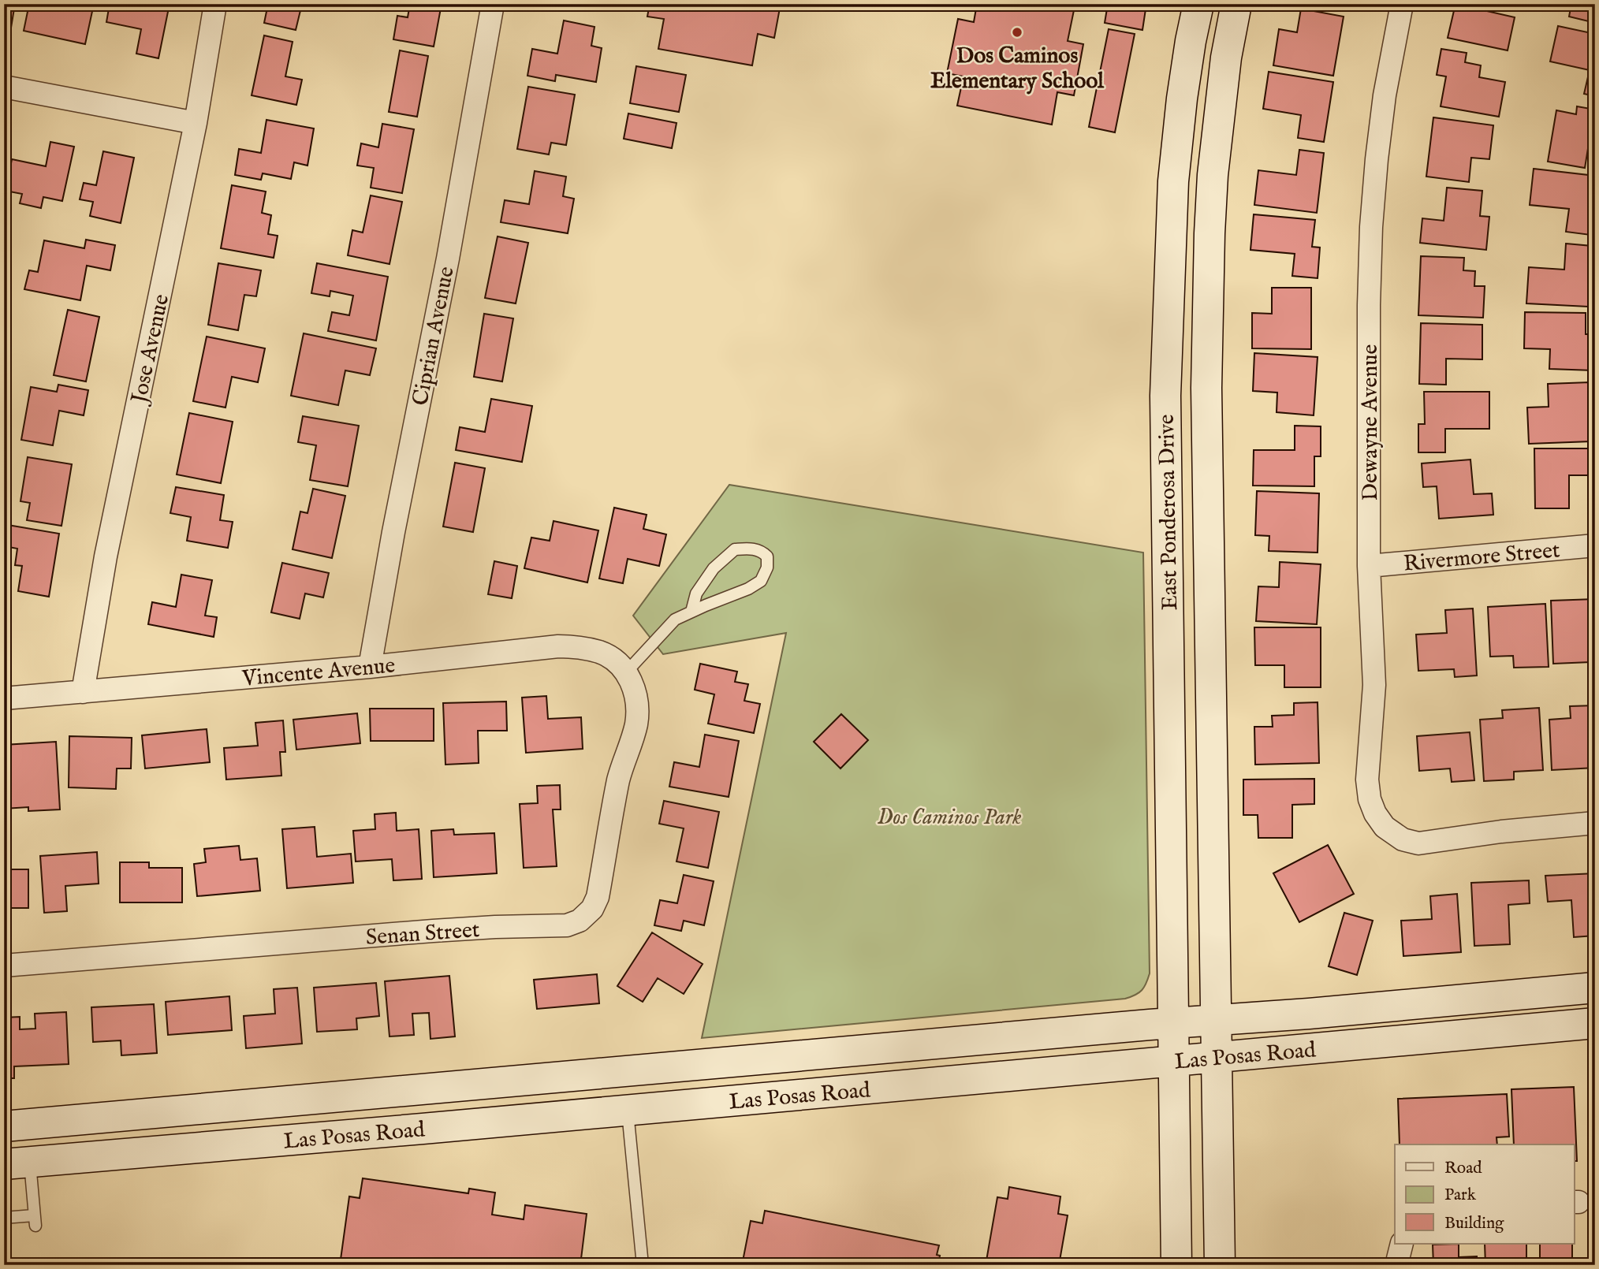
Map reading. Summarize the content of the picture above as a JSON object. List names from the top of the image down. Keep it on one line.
{"streets":{"main road":["East Ponderosa Drive","Las Posas Road"],"street":["Ciprian Avenue","Jose Avenue","Dewayne Avenue","Rivermore Street","Vincente Avenue","Senan Street"]},"crossings":[["Ciprian Avenue","Vincente Avenue"],["Jose Avenue","Vincente Avenue"],["Dewayne Avenue","Rivermore Street"],["East Ponderosa Drive","Las Posas Road"],["Vincente Avenue","Senan Street"]],"parks":["Dos Caminos Park"],"places":["Dos Caminos Elementary School"],"legend":["Road","Park","Building"]}
